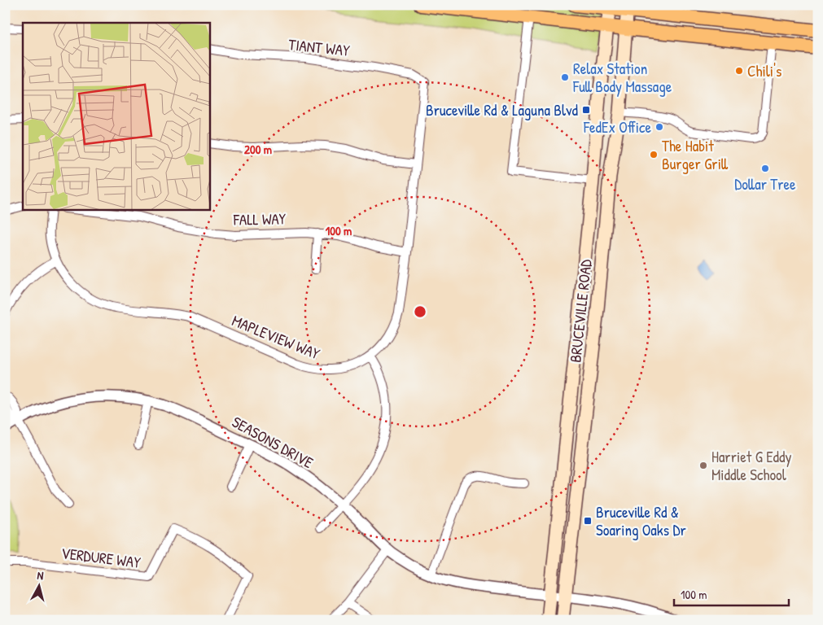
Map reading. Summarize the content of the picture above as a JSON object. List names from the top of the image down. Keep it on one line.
{"streets":{"main road":["BRUCEVILLE ROAD"],"street":["TIANT WAY","FALL WAY","MAPLEVIEW WAY","SEASONS DRIVE","VERDURE WAY"]},"crossings":[["TIANT WAY","MAPLEVIEW WAY"],["FALL WAY","MAPLEVIEW WAY"],["BRUCEVILLE ROAD","SEASONS DRIVE"]],"places":{"other":["Chili's","Relax Station Full Body Massage","FedEx Office","The Habit Burger Grill","Dollar Tree","Harriet G Eddy Middle School"],"transit":["Bruceville Rd & Laguna Blvd","Bruceville Rd & Soaring Oaks Dr"]},"scale_bar":"100 m","north":"top","rings":["200 m","100 m"]}
